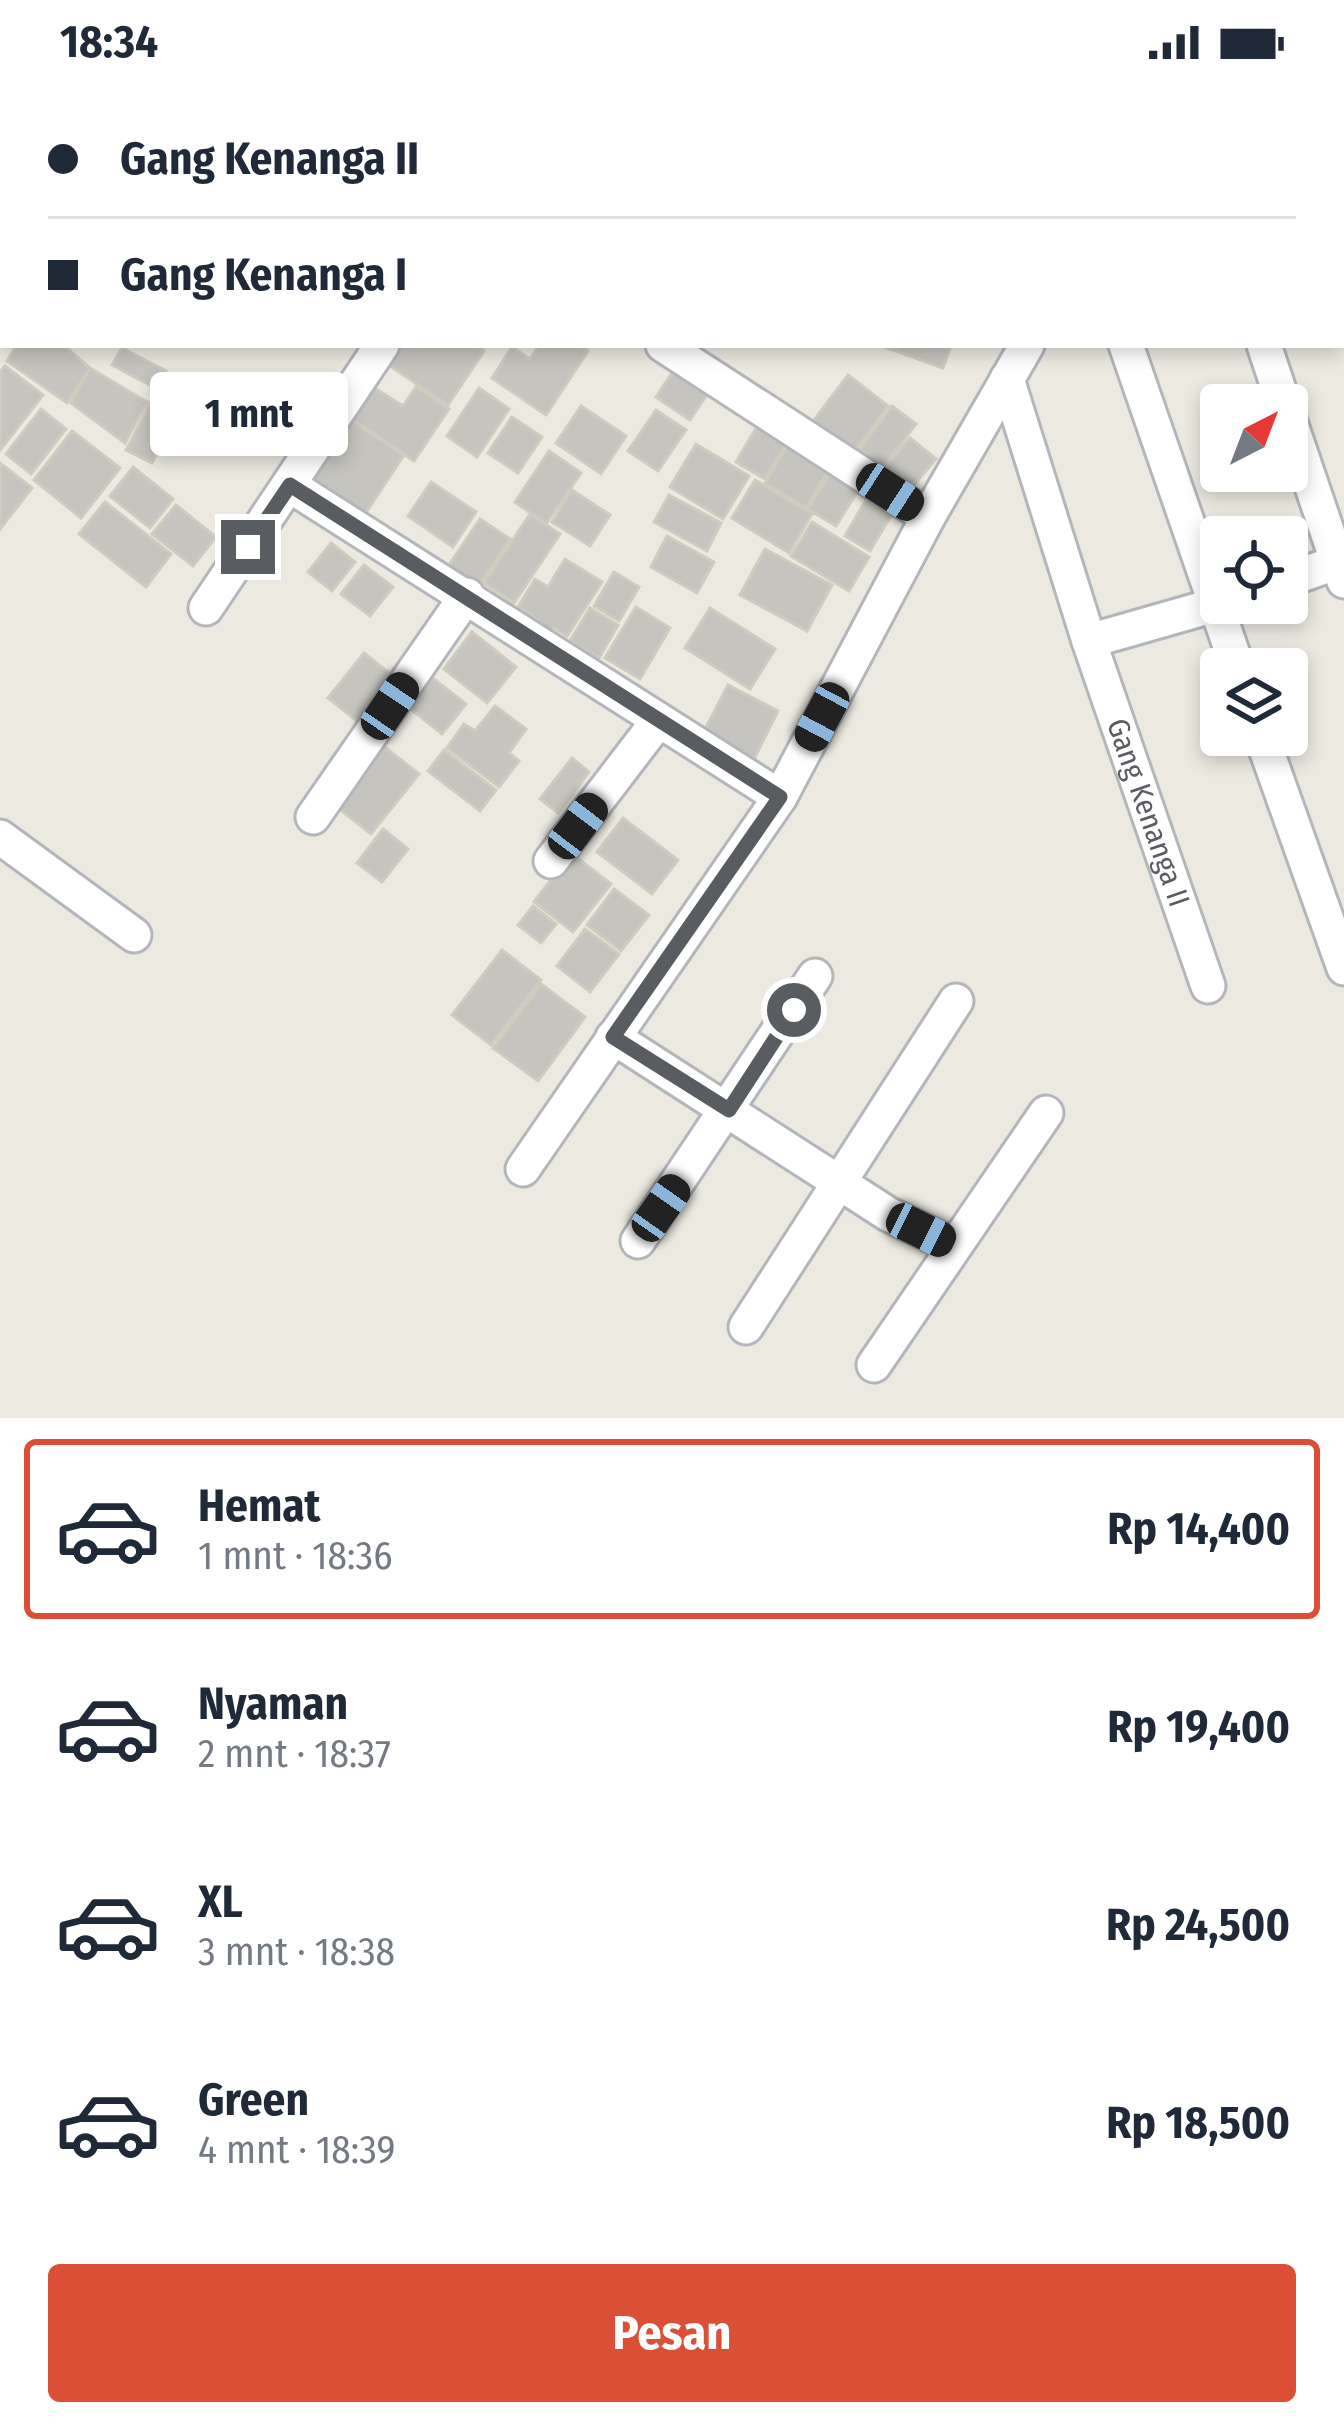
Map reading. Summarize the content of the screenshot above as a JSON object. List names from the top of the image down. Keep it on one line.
{"streets":{"street":["Gang Kenanga II"]},"north":"top right","page":{"status":"18:34","banner":["Gang Kenanga II","Gang Kenanga I"],"bubble":"1 mnt","list":[{"name":"Hemat","note":"1 mnt · 18:36","value":"Rp 14,400"},{"name":"Nyaman","note":"2 mnt · 18:37","value":"Rp 19,400"},{"name":"XL","note":"3 mnt · 18:38","value":"Rp 24,500"},{"name":"Green","note":"4 mnt · 18:39","value":"Rp 18,500"}],"buttons":"Pesan"}}
